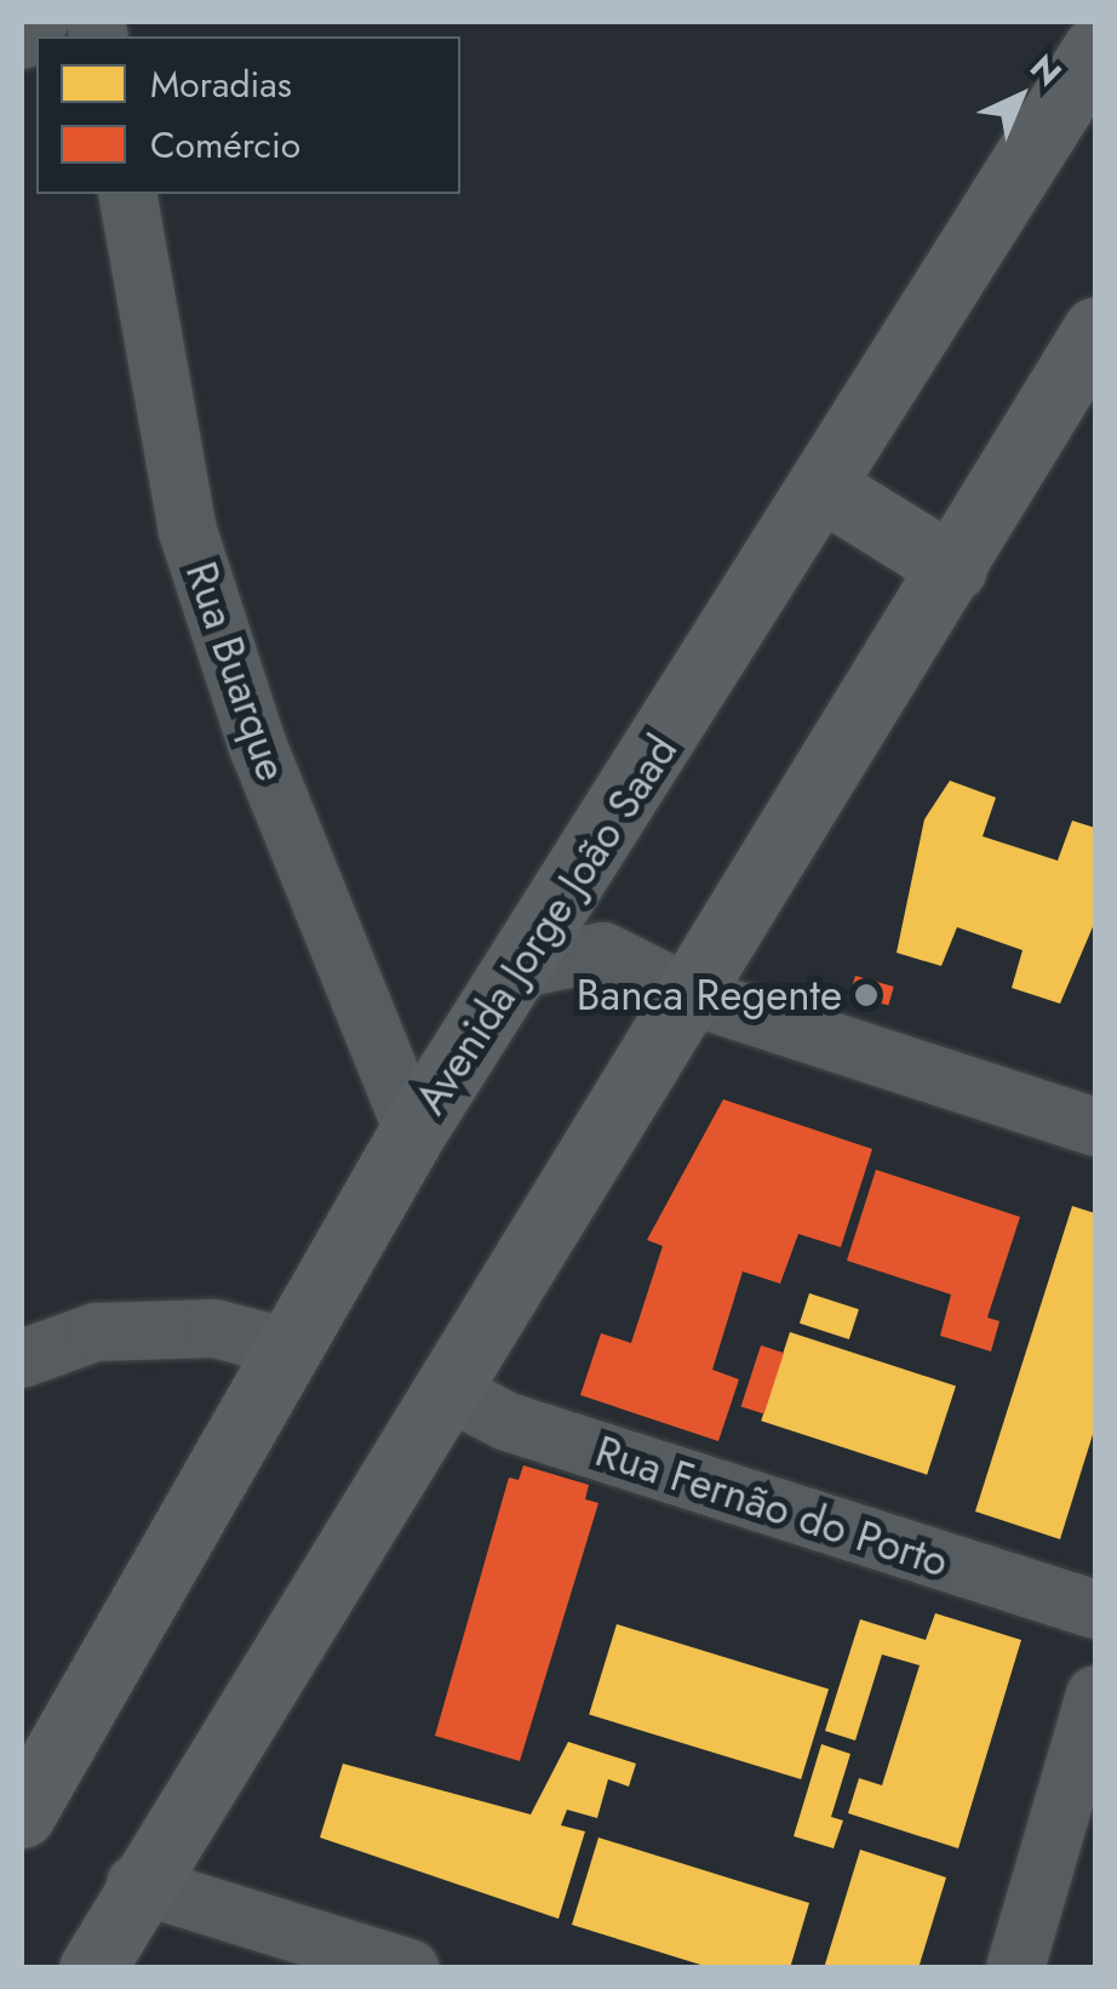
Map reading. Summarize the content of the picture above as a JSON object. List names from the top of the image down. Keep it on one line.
{"streets":{"main road":["Avenida Jorge João Saad"],"street":["Rua Buarque","Rua Fernão do Porto"]},"crossings":[["Rua Buarque","Avenida Jorge João Saad"]],"places":["Banca Regente"],"legend":["Moradias","Comércio"],"north":"top right"}
